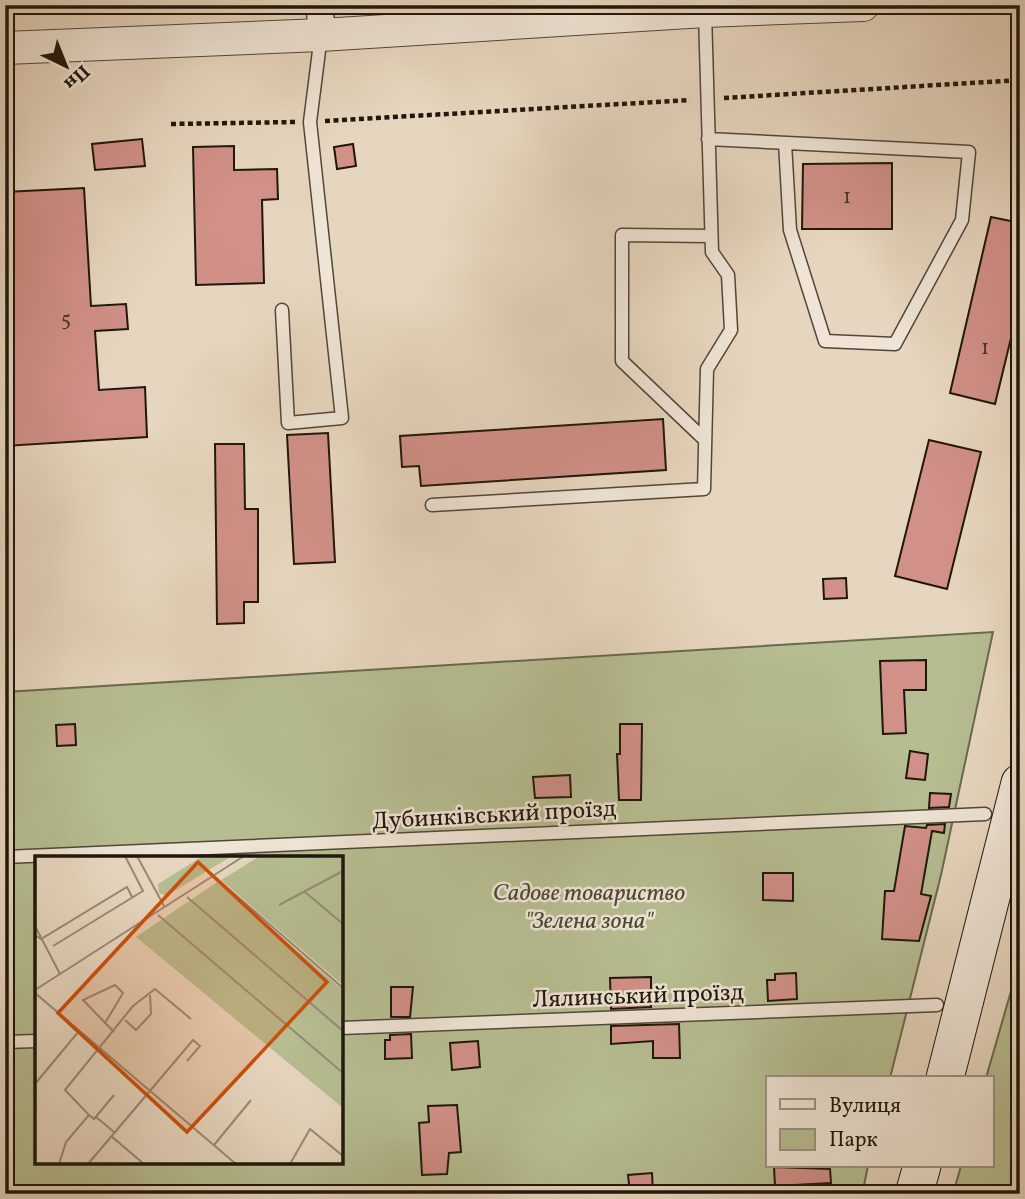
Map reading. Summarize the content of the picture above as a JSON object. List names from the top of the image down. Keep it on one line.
{"streets":{"lane":["Дубинківський проїзд","Лялинський проїзд"]},"parks":["Садове товариство \"Зелена зона\""],"house_numbers":["1","5","1"],"legend":["Вулиця","Парк"],"north":"bottom right"}
